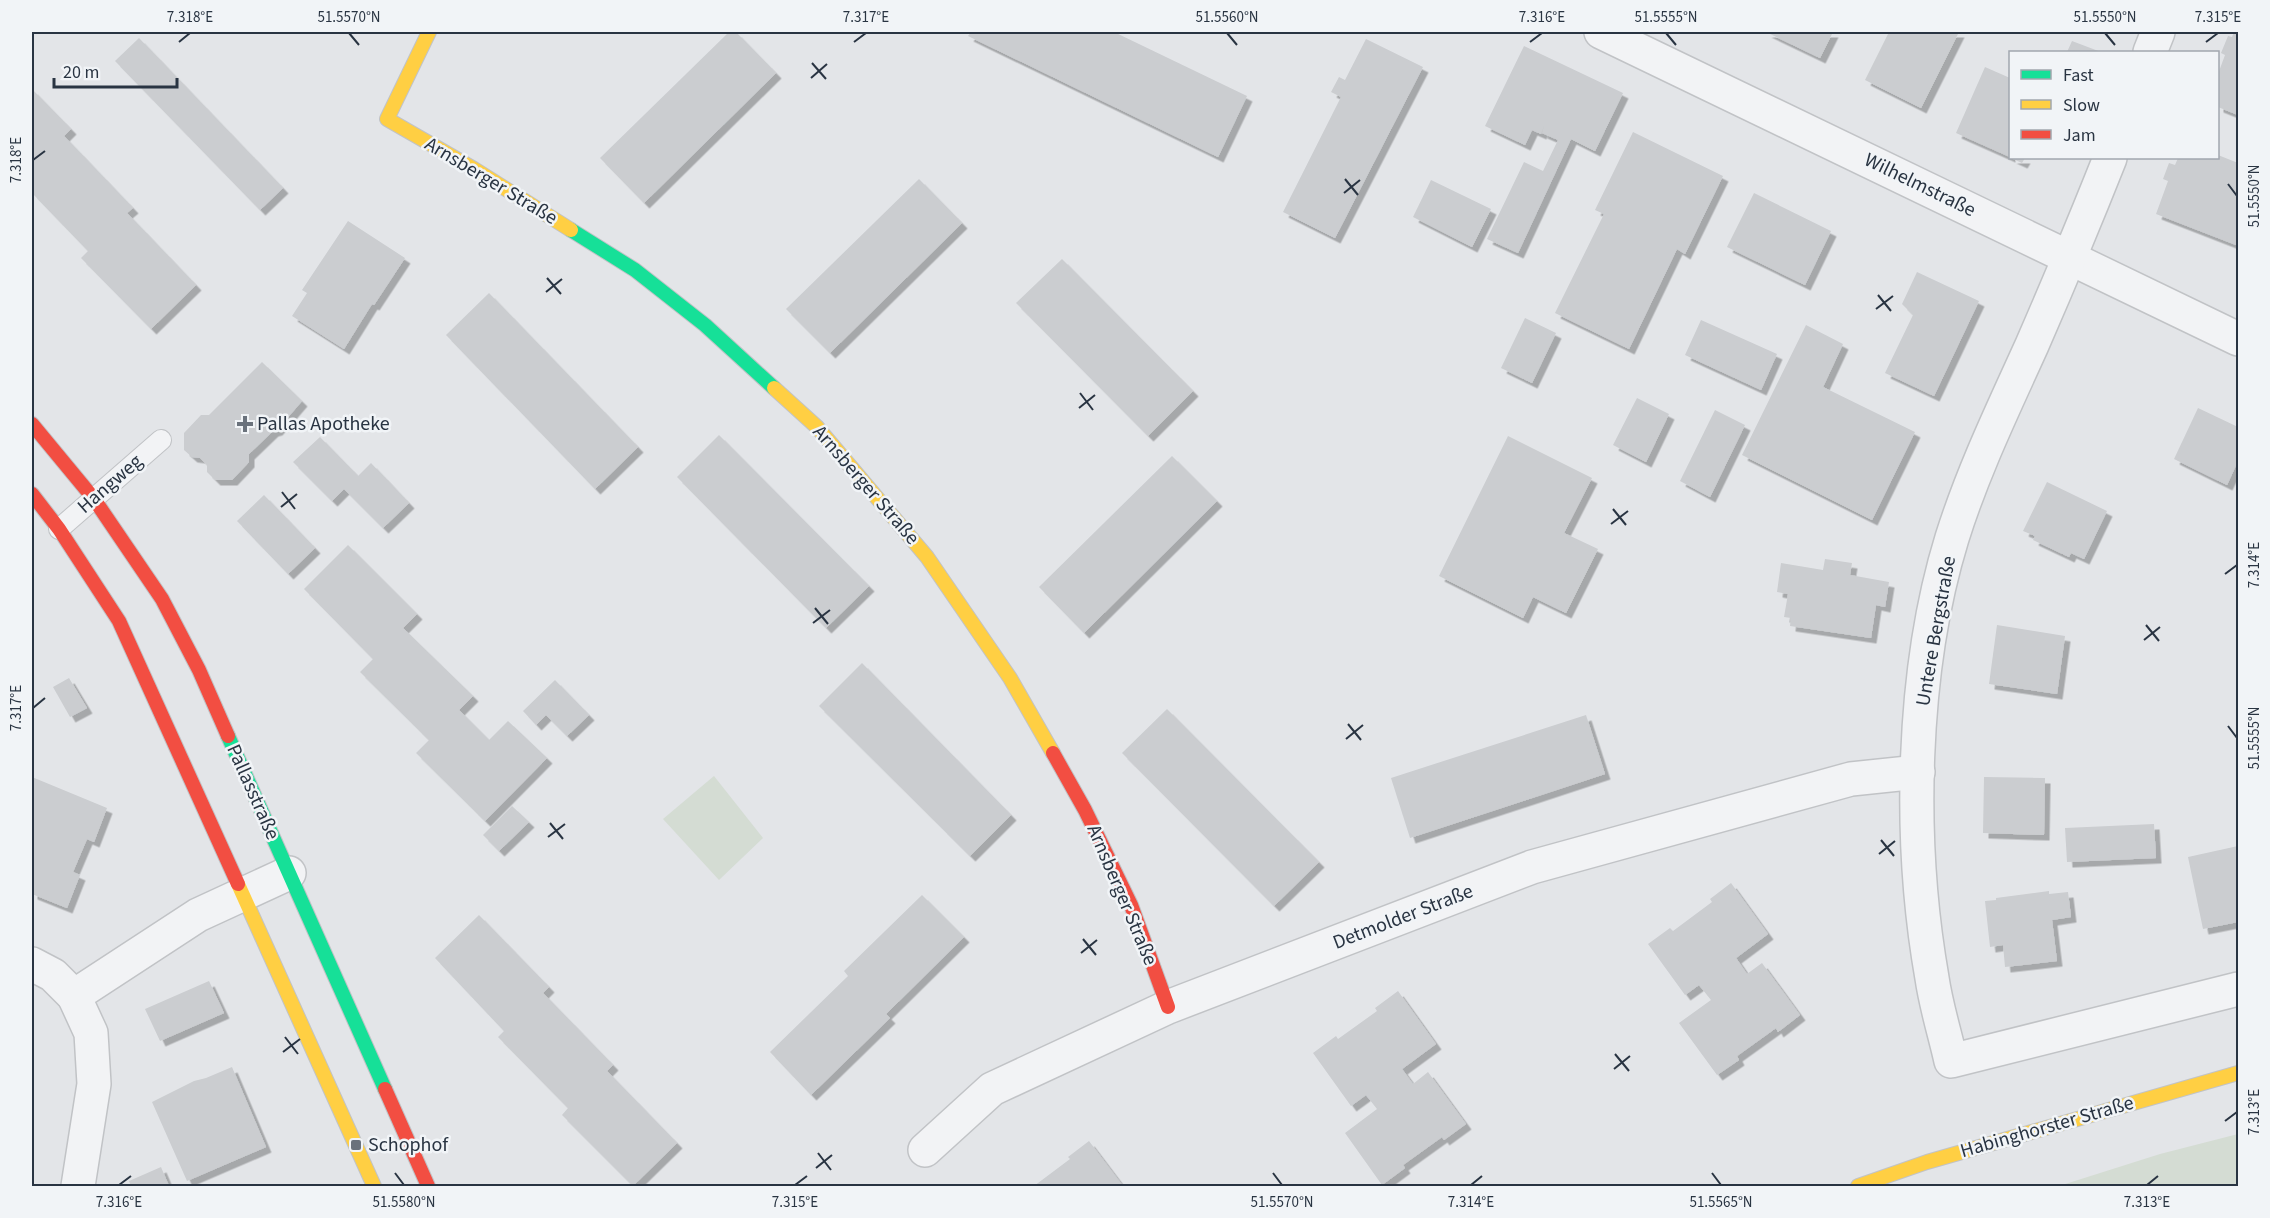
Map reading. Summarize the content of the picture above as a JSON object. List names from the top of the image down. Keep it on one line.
{"streets":{"main road":["Arnsberger Straße","Pallasstraße","Habinghorster Straße"],"street":["Wilhelmstraße","Untere Bergstraße","Detmolder Straße"],"lane":["Hangweg"]},"crossings":[["Arnsberger Straße","Detmolder Straße"],["Wilhelmstraße","Untere Bergstraße"],["Hangweg","Pallasstraße"],["Untere Bergstraße","Detmolder Straße"]],"places":{"health":["Pallas Apotheke"],"transit":["Schophof"]},"legend":["Fast","Slow","Jam"],"scale_bar":"20 m","coordinates":["7.318°E","51.5570°N","7.317°E","51.5560°N","7.316°E","51.5555°N","51.5550°N","7.315°E","7.314°E","7.313°E","51.5580°N","51.5565°N"]}
